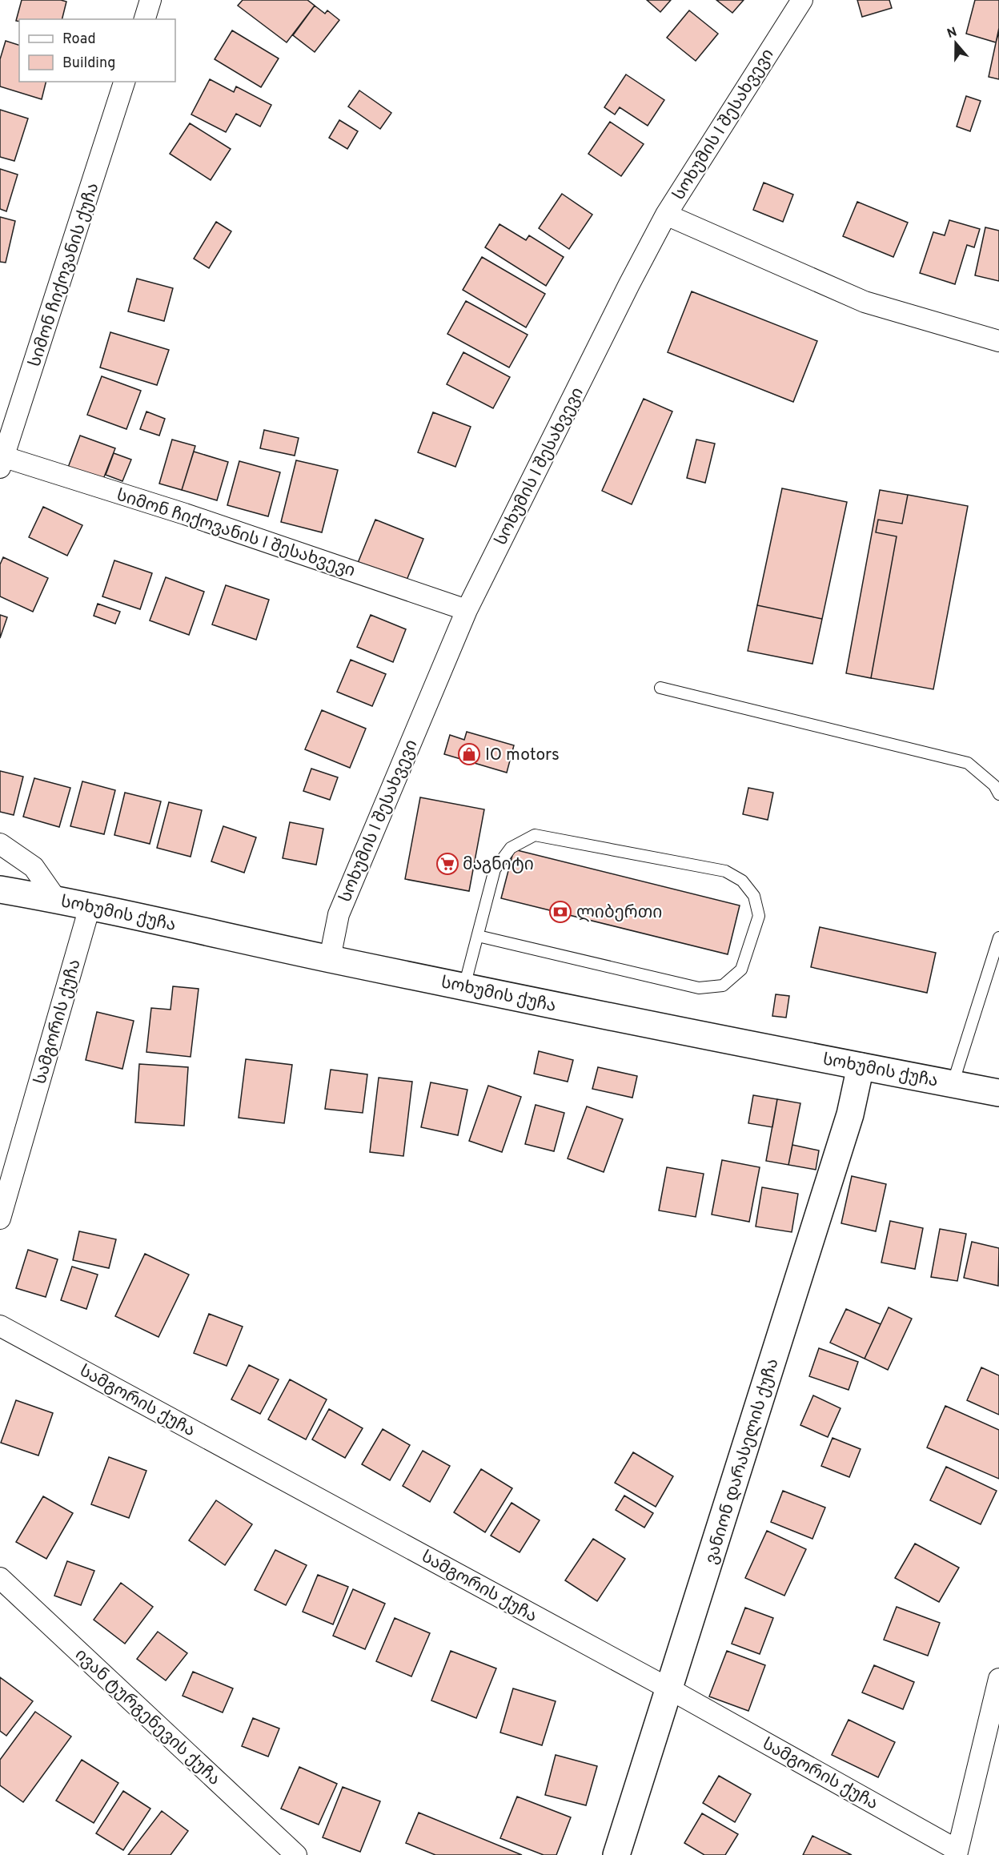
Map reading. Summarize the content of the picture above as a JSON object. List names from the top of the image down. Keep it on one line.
{"streets":{"main road":["სოხუმის ქუჩა","ვანიონ დარასელის ქუჩა"],"street":["სოხუმის I შესახვევი","სიმონ ჩიქოვანის ქუჩა","სიმონ ჩიქოვანის I შესახვევი","სამგორის ქუჩა","ივან ტურგენევის ქუჩა"]},"crossings":[["სოხუმის I შესახვევი","სიმონ ჩიქოვანის I შესახვევი"],["სოხუმის I შესახვევი","სოხუმის ქუჩა"],["სიმონ ჩიქოვანის ქუჩა","სიმონ ჩიქოვანის I შესახვევი"],["სოხუმის ქუჩა","სამგორის ქუჩა"],["სოხუმის ქუჩა","ვანიონ დარასელის ქუჩა"],["სამგორის ქუჩა","ვანიონ დარასელის ქუჩა"]],"places":{"shop":["IO motors"],"supermarket":["მაგნიტი"],"bank":["ლიბერთი"]},"legend":["Road","Building"],"north":"top"}
